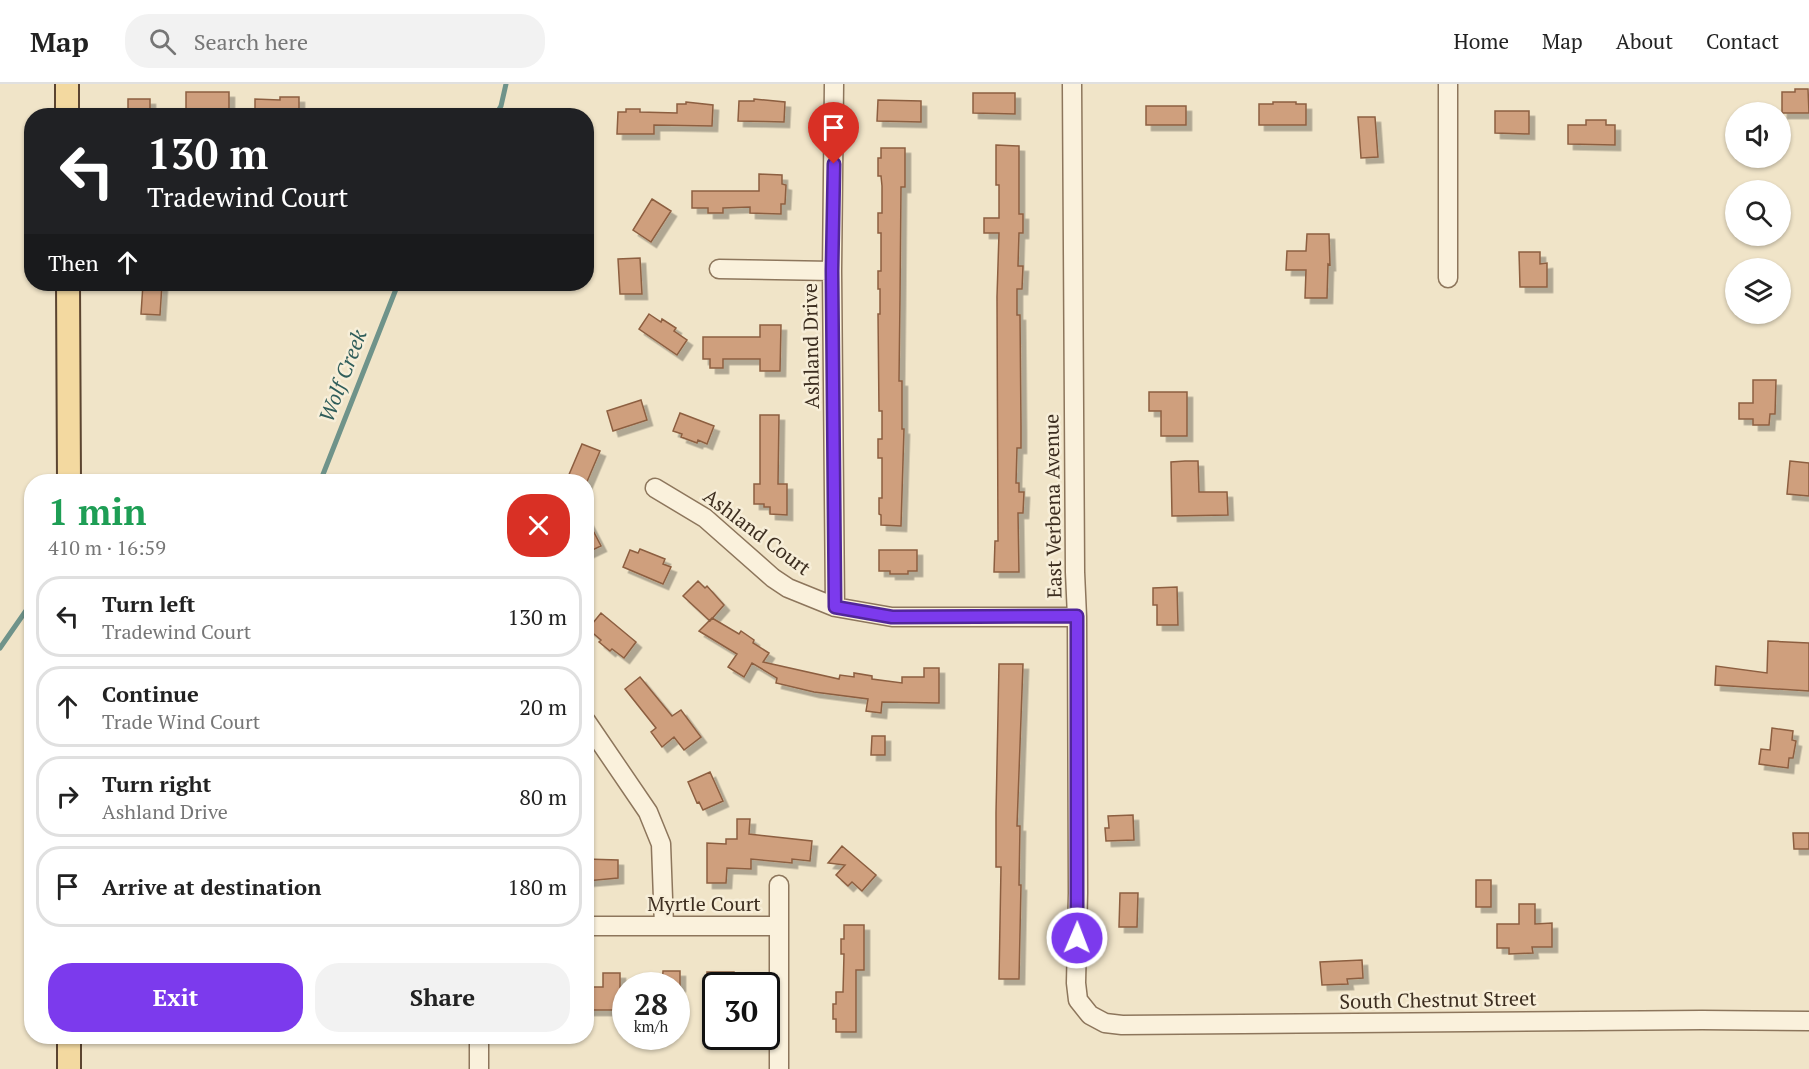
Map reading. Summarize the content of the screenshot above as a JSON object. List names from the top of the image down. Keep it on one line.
{"streets":{"street":["Ashland Drive","East Verbena Avenue","Ashland Court","Myrtle Court","South Chestnut Street"]},"crossings":[["Ashland Drive","Ashland Court"],["East Verbena Avenue","Ashland Court"],["East Verbena Avenue","South Chestnut Street"]],"water":["Wolf Creek"],"page":{"header":"Map","search":"Search here","nav":["Home","Map","About","Contact"],"turn":["130 m","Tradewind Court"],"then":"Then","heading":["1 min","410 m · 16:59"],"list":[{"name":"Turn left","note":"Tradewind Court","value":"130 m"},{"name":"Continue","note":"Trade Wind Court","value":"20 m"},{"name":"Turn right","note":"Ashland Drive","value":"80 m"},{"name":"Arrive at destination","value":"180 m"}],"buttons":["Exit","Share"],"speed":"28 km/h","limit":"30"}}
